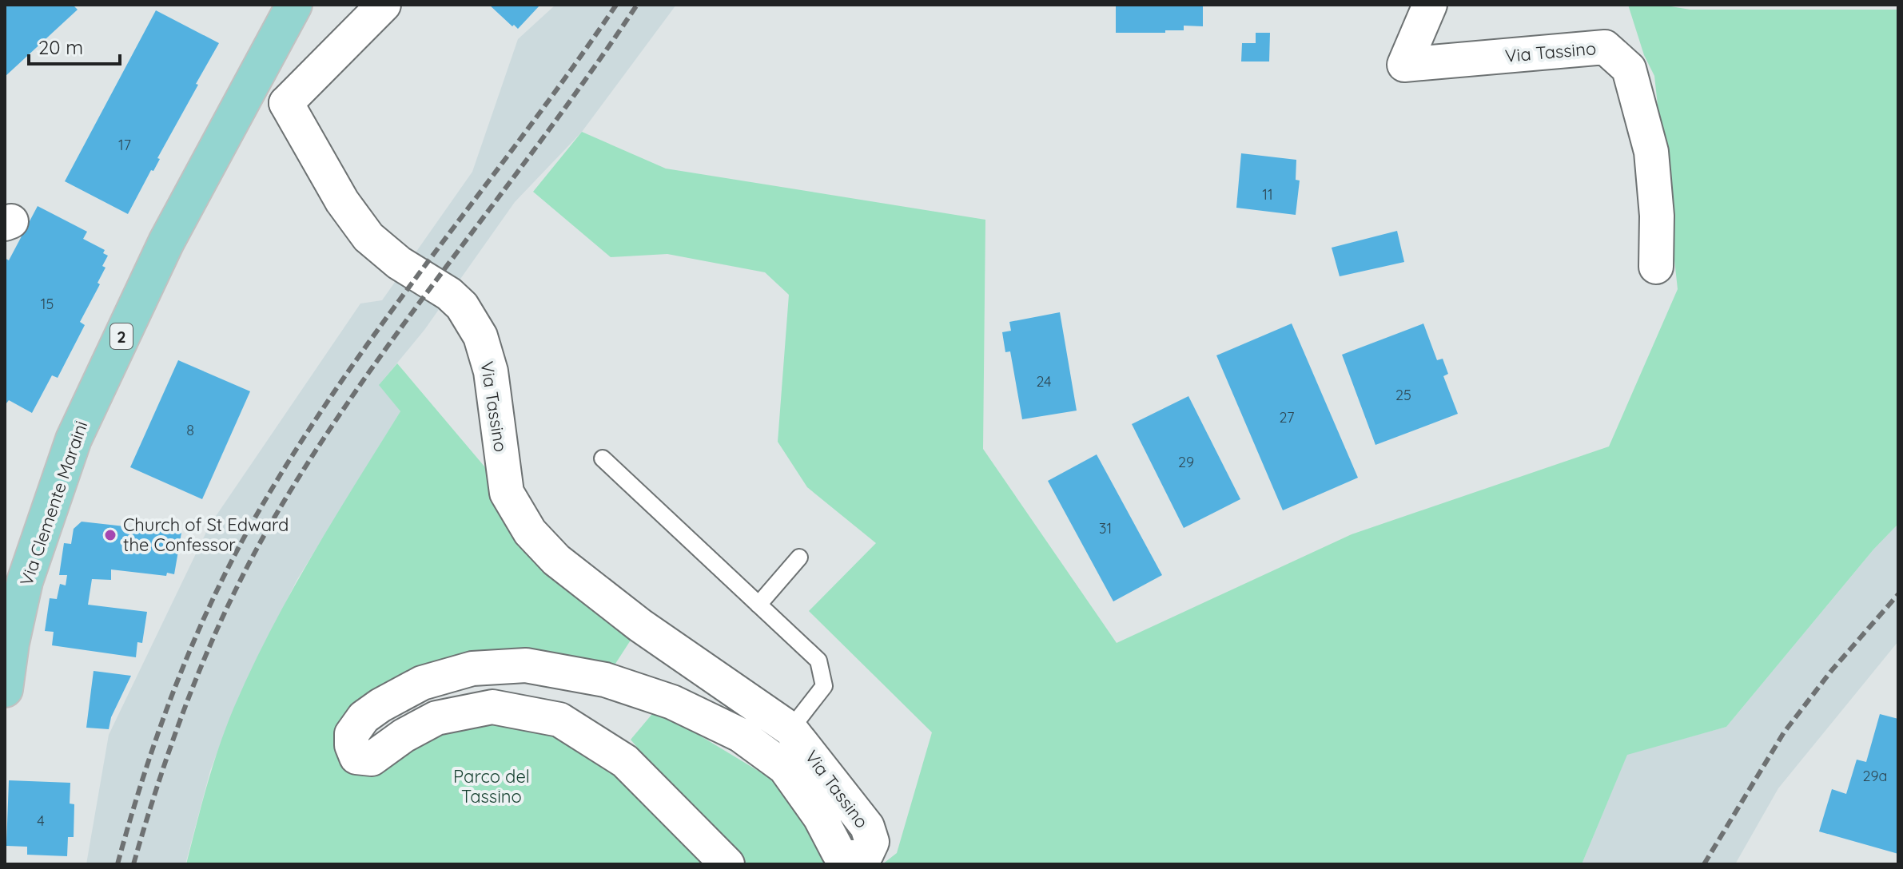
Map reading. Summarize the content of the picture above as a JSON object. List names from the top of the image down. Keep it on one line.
{"streets":{"main road":["2","Via Clemente Maraini"],"street":["Via Tassino"]},"parks":["Parco del Tassino"],"places":["Church of St Edward the Confessor"],"house_numbers":["17","11","15","24","25","27","8","29","31","29a","4"],"scale_bar":"20 m"}
